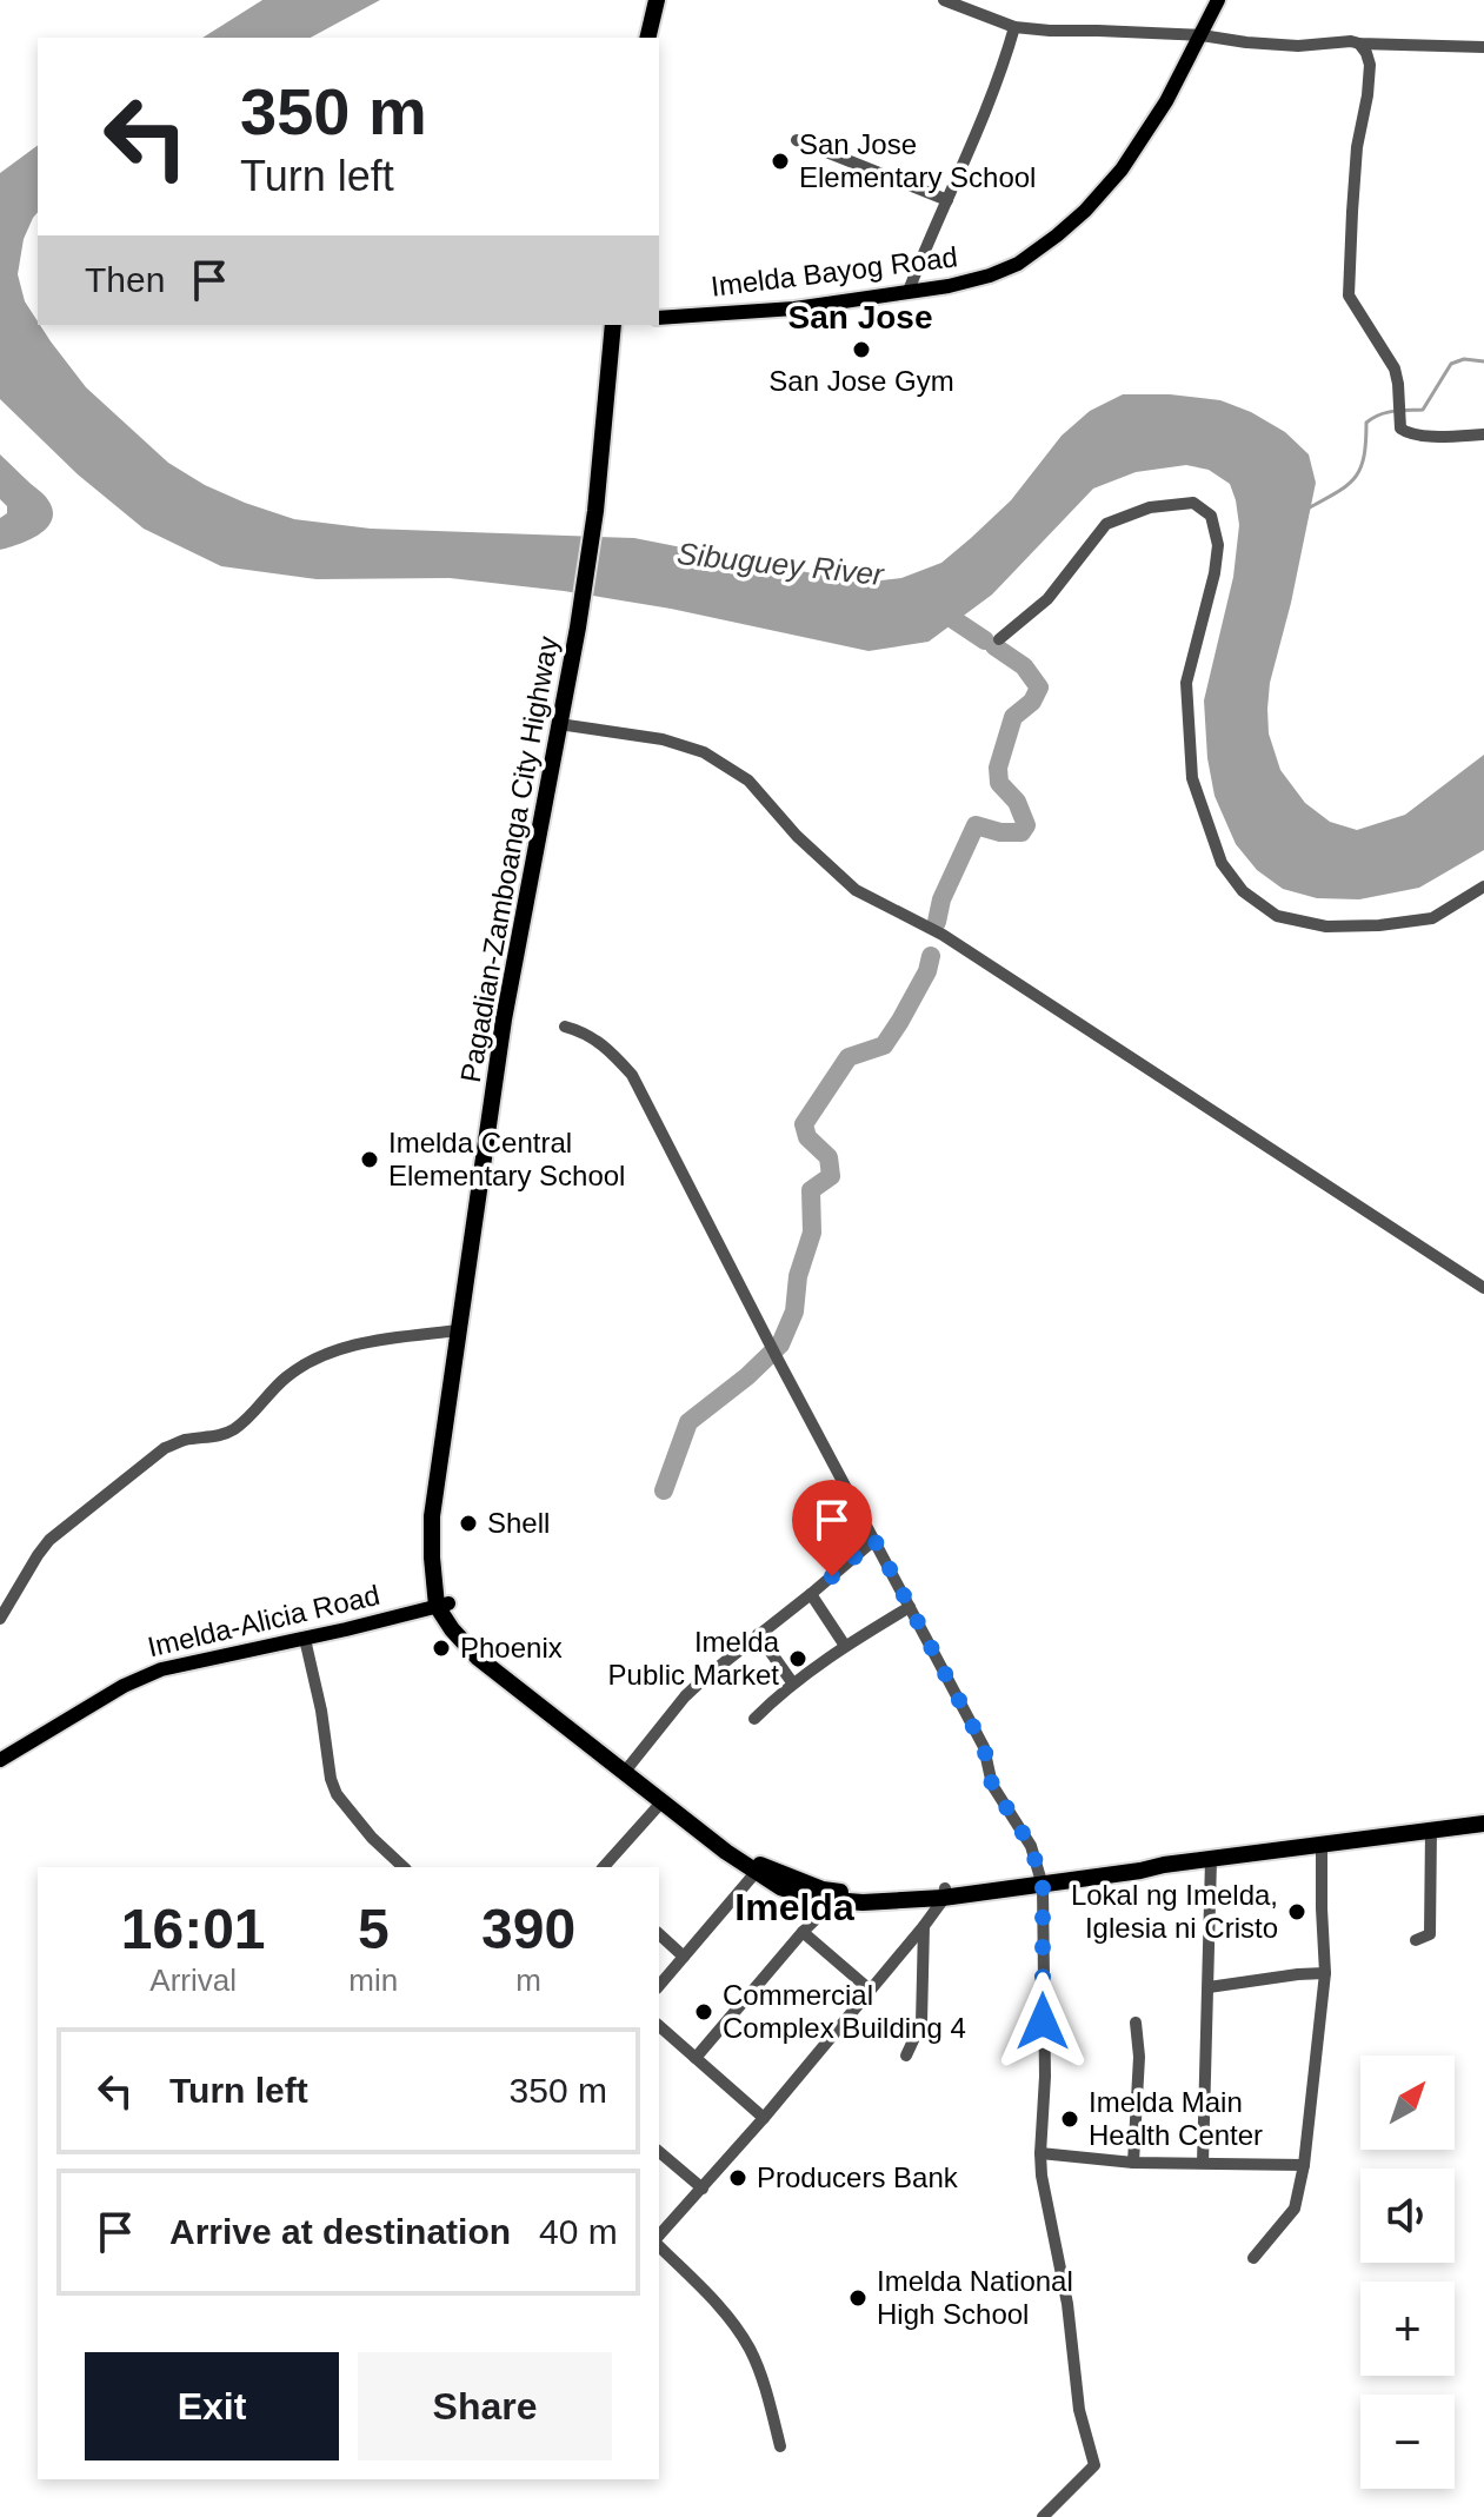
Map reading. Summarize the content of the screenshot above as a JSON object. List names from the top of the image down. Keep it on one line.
{"streets":{"highway":["Pagadian-Zamboanga City Highway"],"main road":["Imelda Bayog Road","Imelda-Alicia Road"]},"crossings":[["Pagadian-Zamboanga City Highway","Imelda-Alicia Road"]],"districts":["San Jose","Imelda"],"water":["Sibuguey River"],"places":["San Jose Elementary School","San Jose Gym","Imelda Central Elementary School","Shell","Phoenix","Imelda Public Market","Lokal ng Imelda, Iglesia ni Cristo","Commercial Complex Building 4","Imelda Main Health Center","Producers Bank","Imelda National High School"],"north":"top right","page":{"turn":["350 m","Turn left"],"then":"Then","eta":["16:01","Arrival","5","min","390","m"],"list":[{"name":"Turn left","value":"350 m"},{"name":"Arrive at destination","value":"40 m"}],"map_buttons":["+","−"],"buttons":["Exit","Share"]}}
